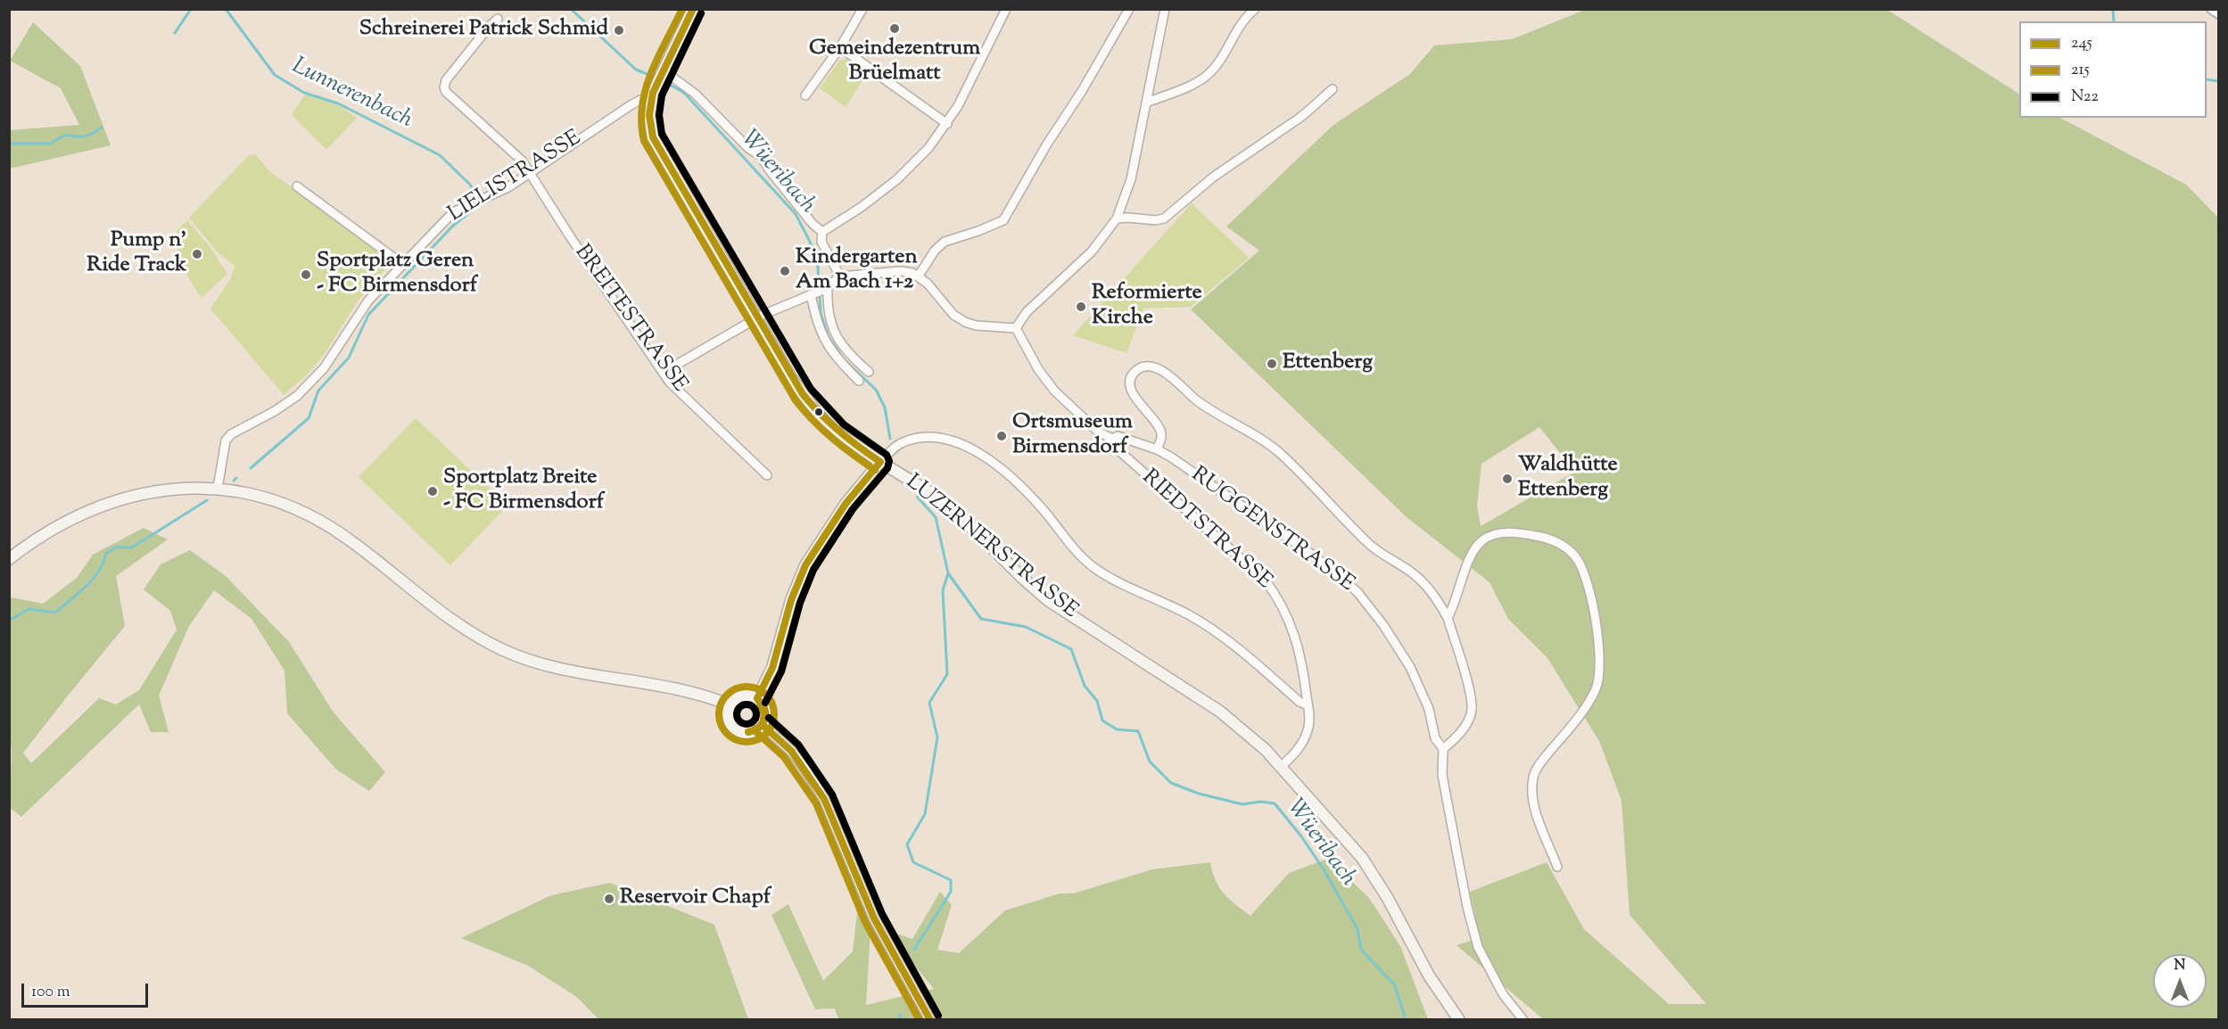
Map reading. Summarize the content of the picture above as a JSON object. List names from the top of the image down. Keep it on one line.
{"streets":{"main road":["LUZERNERSTRASSE"],"street":["LIELISTRASSE","BREITESTRASSE","RIEDTSTRASSE","RUGGENSTRASSE"]},"crossings":[["LIELISTRASSE","BREITESTRASSE"],["LIELISTRASSE","LUZERNERSTRASSE"],["RIEDTSTRASSE","RUGGENSTRASSE"],["RIEDTSTRASSE","LUZERNERSTRASSE"]],"water":["Lunnerenbach","Wüeribach"],"places":["Gemeindezentrum Brüelmatt","Schreinerei Patrick Schmid","Pump n' Ride Track","Kindergarten Am Bach 1+2","Sportplatz Geren - FC Birmensdorf","Reformierte Kirche","Ettenberg","Ortsmuseum Birmensdorf","Waldhütte Ettenberg","Sportplatz Breite - FC Birmensdorf","Reservoir Chapf"],"lines":["transit line 245","transit line 215","transit line N22"],"legend":["245","215","N22"],"scale_bar":"100 m","north":"top"}
